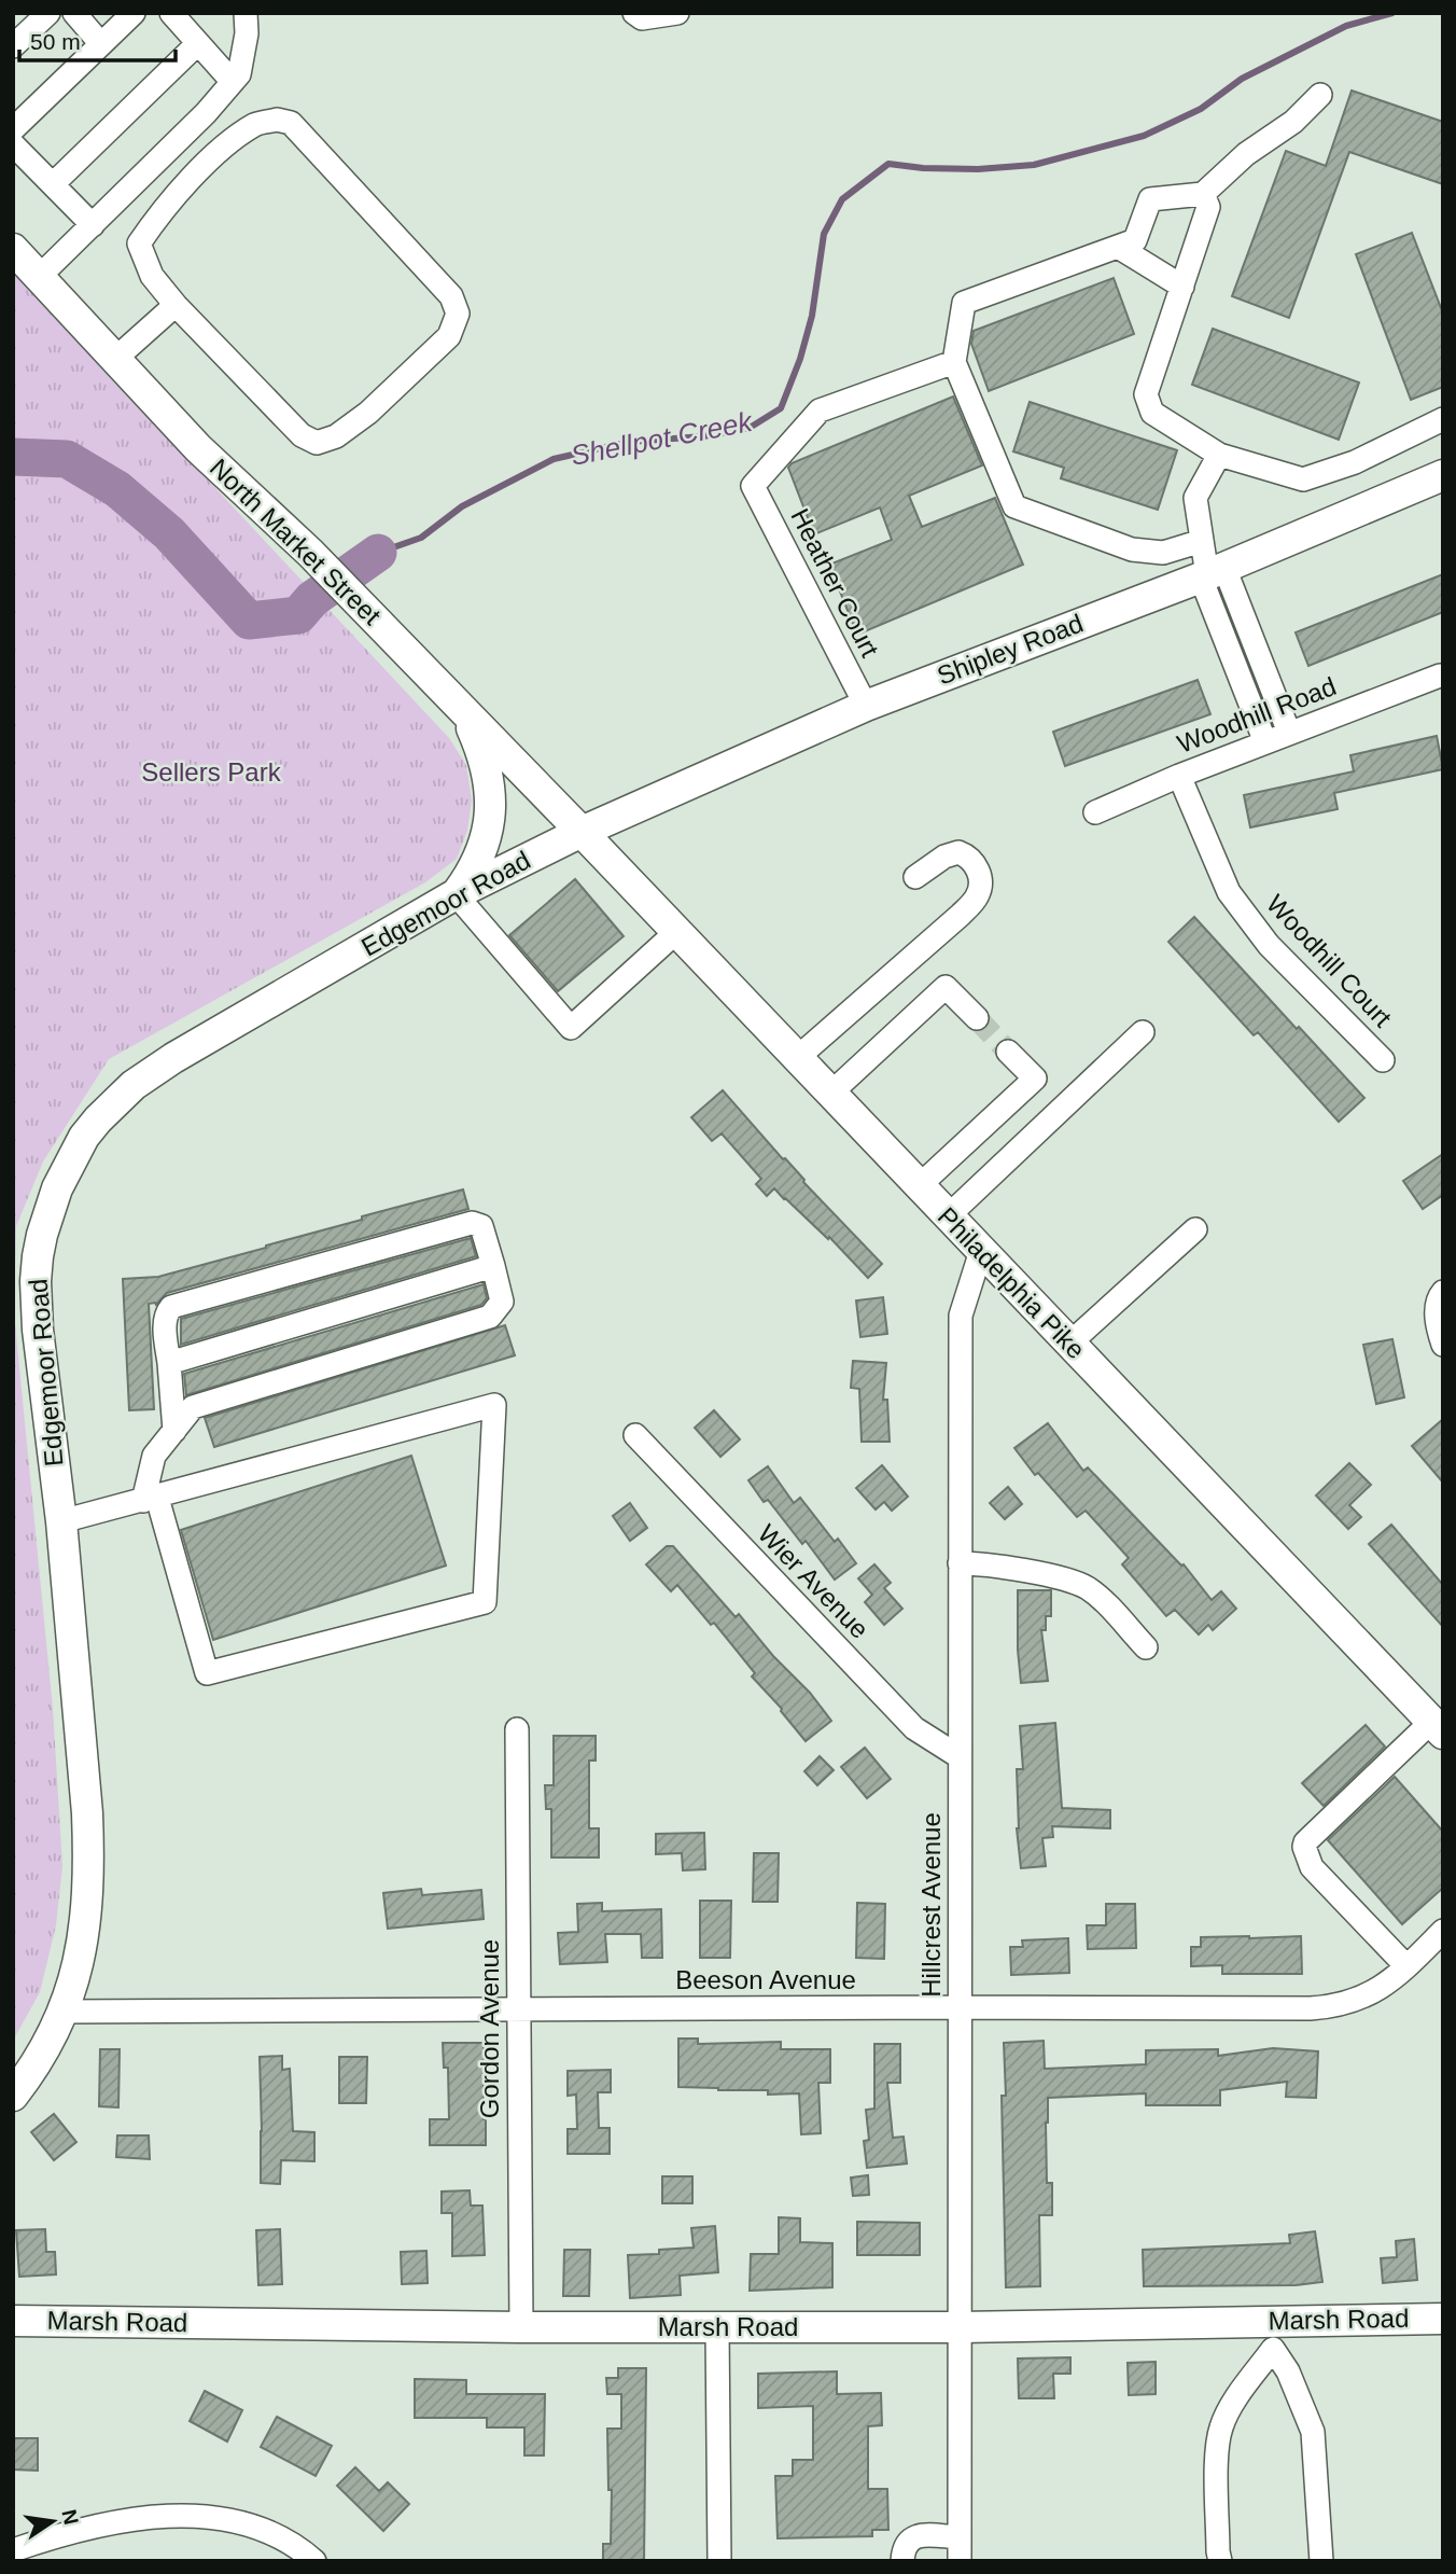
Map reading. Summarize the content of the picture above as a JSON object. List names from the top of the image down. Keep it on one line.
{"streets":{"main road":["North Market Street","Shipley Road","Edgemoor Road","Philadelphia Pike","Marsh Road"],"street":["Heather Court","Woodhill Road","Woodhill Court","Wier Avenue","Hillcrest Avenue","Beeson Avenue","Gordon Avenue"]},"crossings":[["North Market Street","Shipley Road"],["North Market Street","Edgemoor Road"],["North Market Street","Philadelphia Pike"],["Heather Court","Shipley Road"],["Shipley Road","Edgemoor Road"],["Shipley Road","Philadelphia Pike"],["Woodhill Road","Woodhill Court"],["Edgemoor Road","Philadelphia Pike"],["Edgemoor Road","Beeson Avenue"],["Philadelphia Pike","Hillcrest Avenue"],["Wier Avenue","Hillcrest Avenue"],["Hillcrest Avenue","Beeson Avenue"],["Hillcrest Avenue","Marsh Road"],["Beeson Avenue","Gordon Avenue"],["Gordon Avenue","Marsh Road"]],"water":["Shellpot Creek"],"parks":["Sellers Park"],"scale_bar":"50 m","north":"right"}
